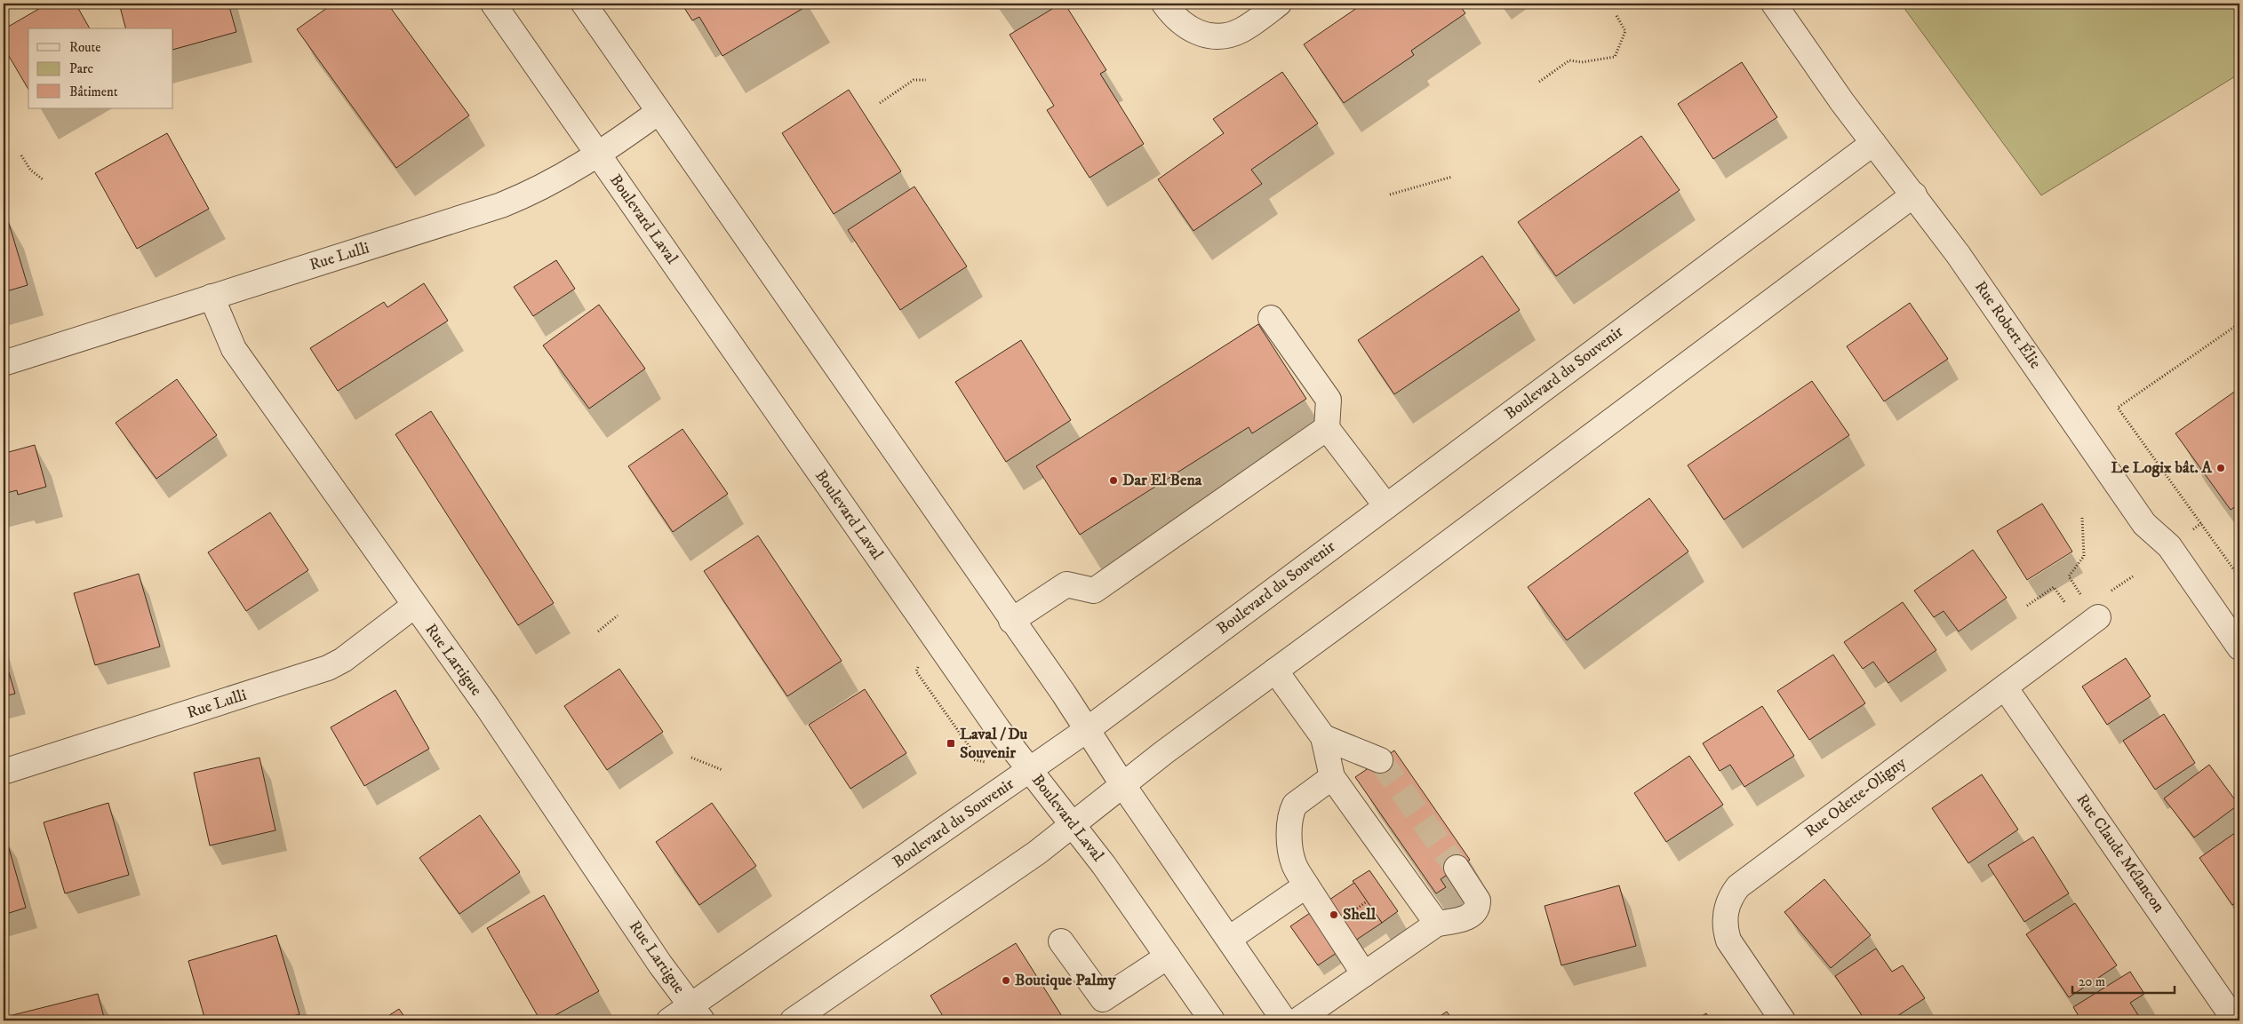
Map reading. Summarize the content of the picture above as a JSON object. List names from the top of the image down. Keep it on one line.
{"streets":{"street":["Boulevard Laval","Rue Lulli","Rue Robert Élie","Boulevard du Souvenir","Rue Lartigue","Rue Odette-Oligny","Rue Claude Mélancon"]},"crossings":[["Boulevard Laval","Rue Lulli"],["Boulevard Laval","Boulevard du Souvenir"],["Rue Lulli","Rue Lartigue"],["Rue Robert Élie","Boulevard du Souvenir"],["Boulevard du Souvenir","Rue Lartigue"],["Rue Odette-Oligny","Rue Claude Mélancon"]],"places":{"other":["Le Logix bât. A","Dar El Bena","Shell","Boutique Palmy"],"transit":["Laval / Du Souvenir"]},"legend":["Route","Parc","Bâtiment"],"scale_bar":"20 m"}
